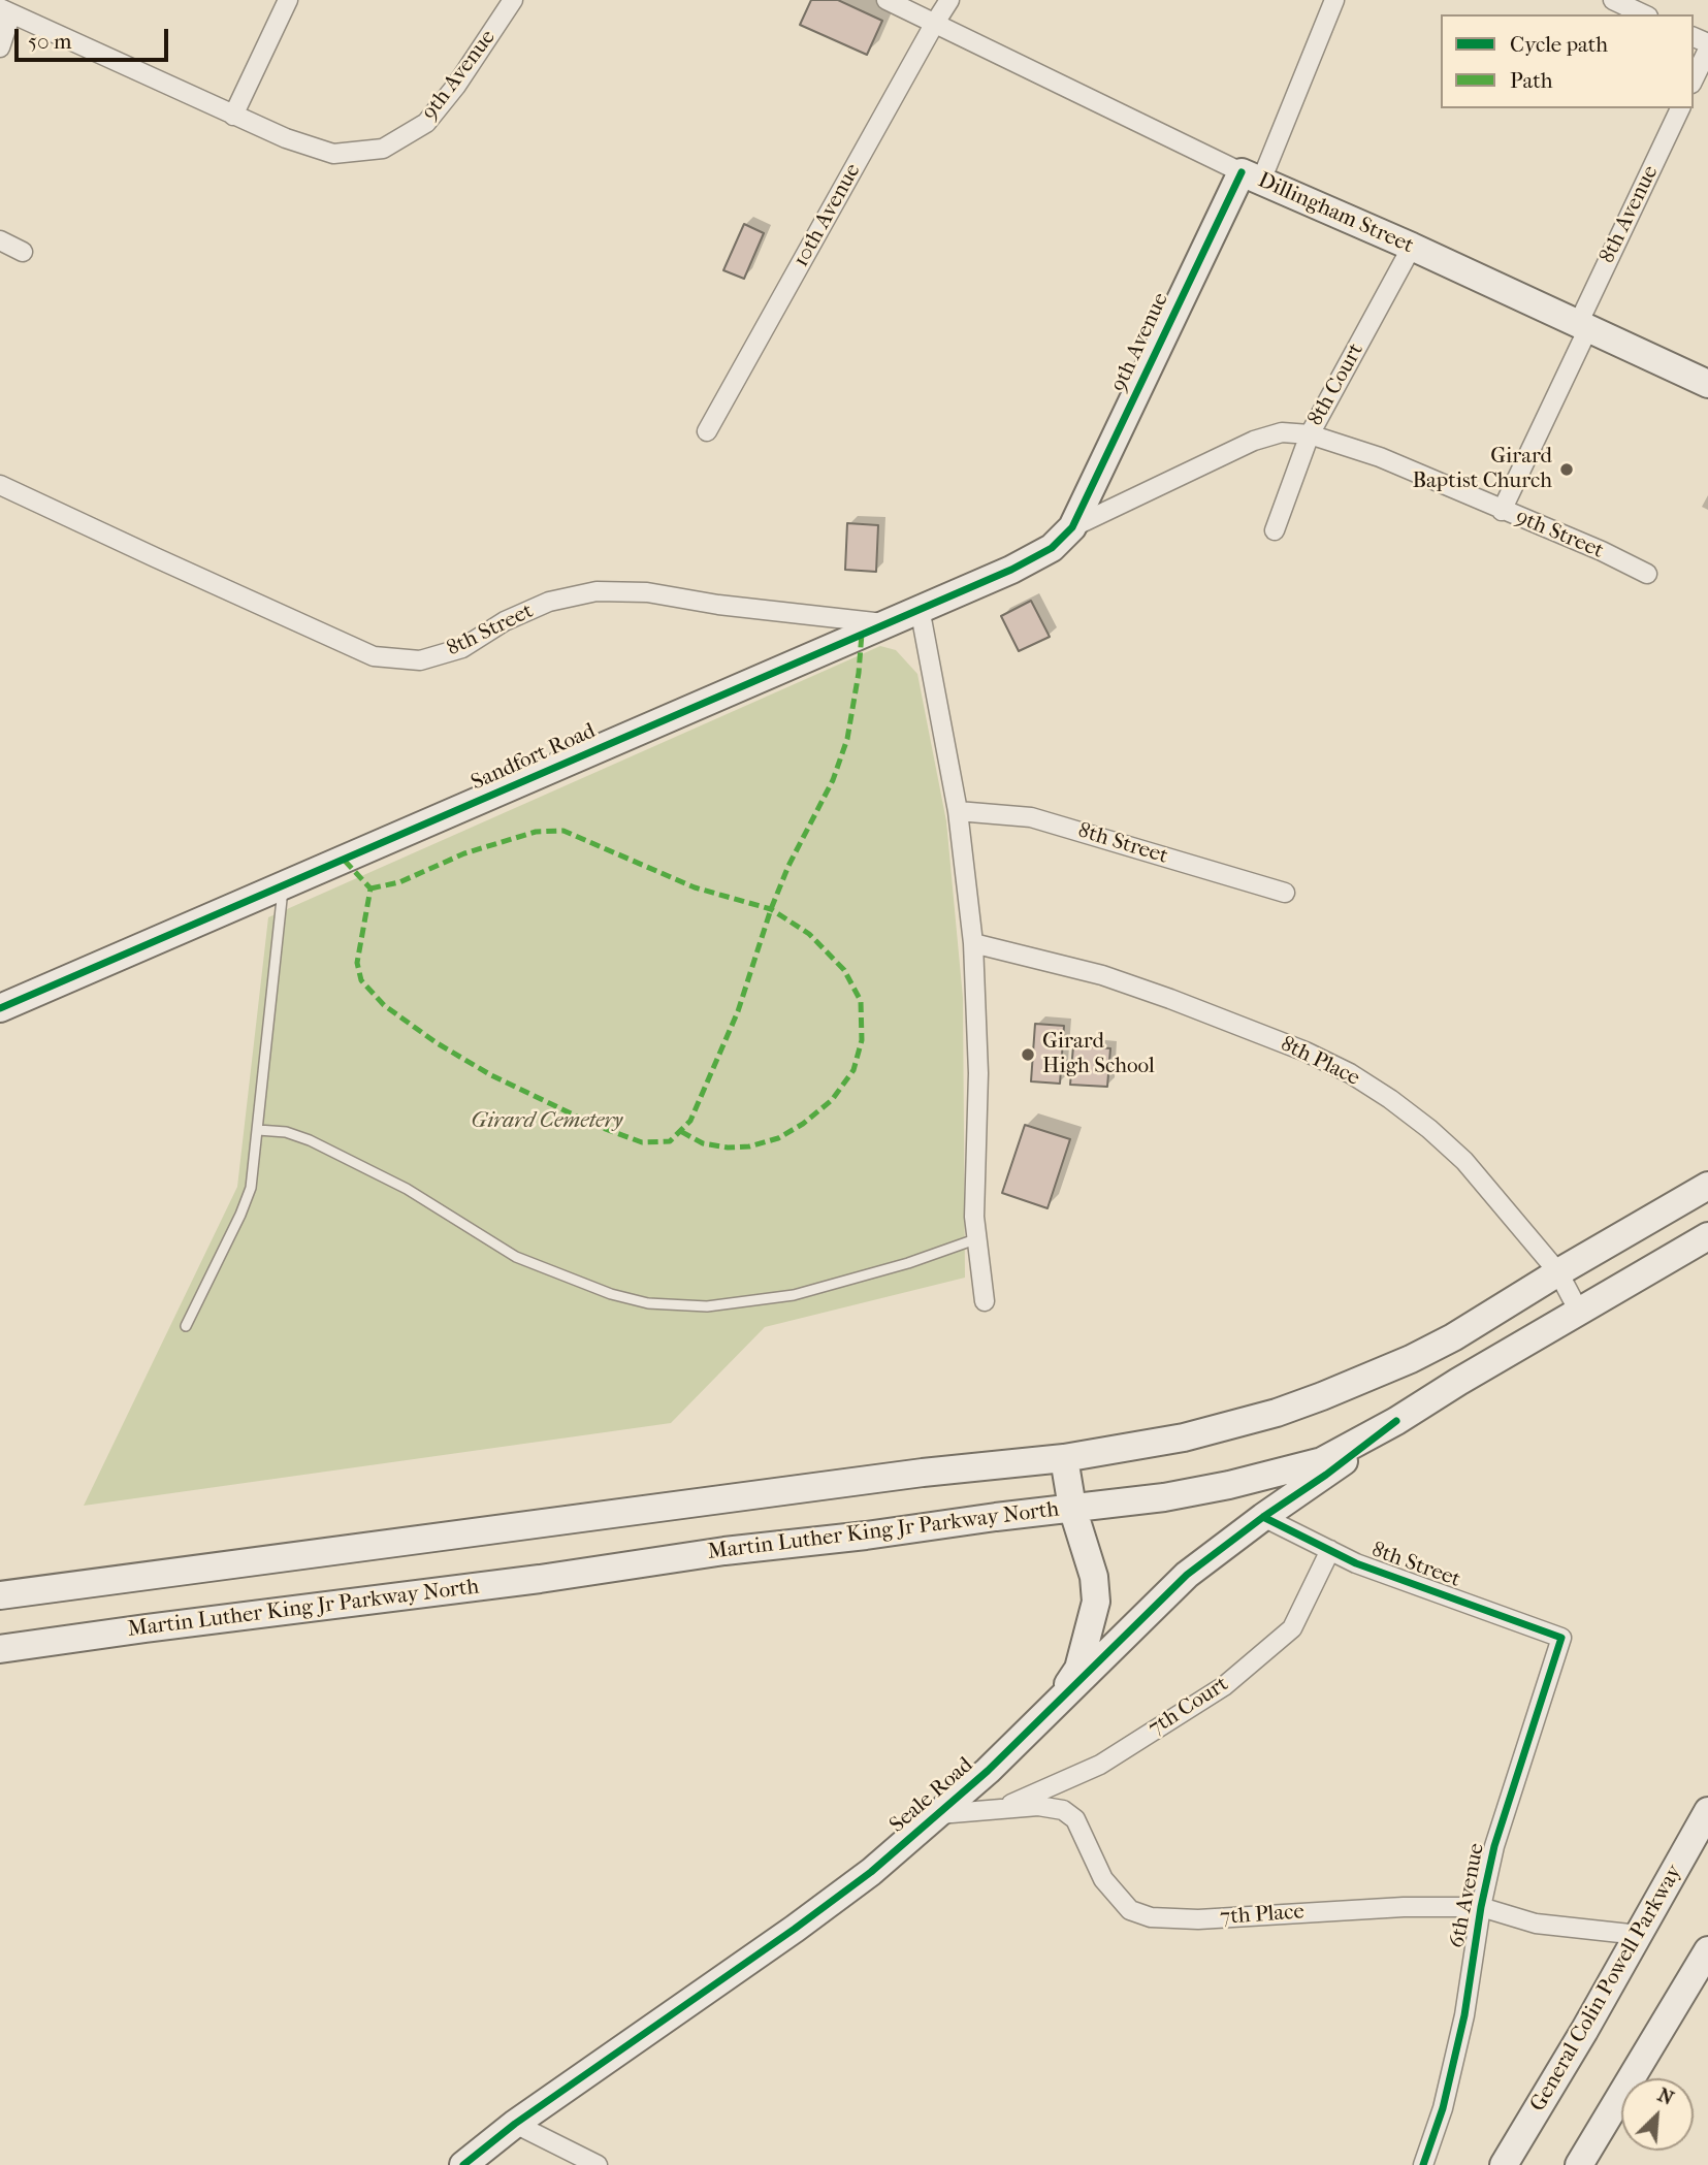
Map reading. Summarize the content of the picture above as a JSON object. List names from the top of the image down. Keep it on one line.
{"streets":{"main road":["9th Avenue","Dillingham Street","Sandfort Road","Martin Luther King Jr Parkway North","Seale Road","General Colin Powell Parkway"],"street":["8th Avenue","10th Avenue","8th Court","9th Street","8th Street","8th Place","7th Court","6th Avenue","7th Place"]},"crossings":[["9th Avenue","Dillingham Street"],["9th Avenue","Sandfort Road"],["Dillingham Street","8th Avenue"],["Dillingham Street","10th Avenue"],["Dillingham Street","8th Court"],["8th Avenue","9th Street"],["8th Court","9th Street"],["8th Street","Sandfort Road"],["8th Street","7th Court"],["8th Street","Seale Road"],["8th Street","6th Avenue"],["8th Place","Martin Luther King Jr Parkway North"],["Martin Luther King Jr Parkway North","Seale Road"],["7th Court","7th Place"],["Seale Road","7th Place"],["6th Avenue","7th Place"],["7th Place","General Colin Powell Parkway"]],"parks":["Girard Cemetery"],"places":["Girard Baptist Church","Girard High School"],"legend":["Cycle path","Path"],"scale_bar":"50 m","north":"top right"}
